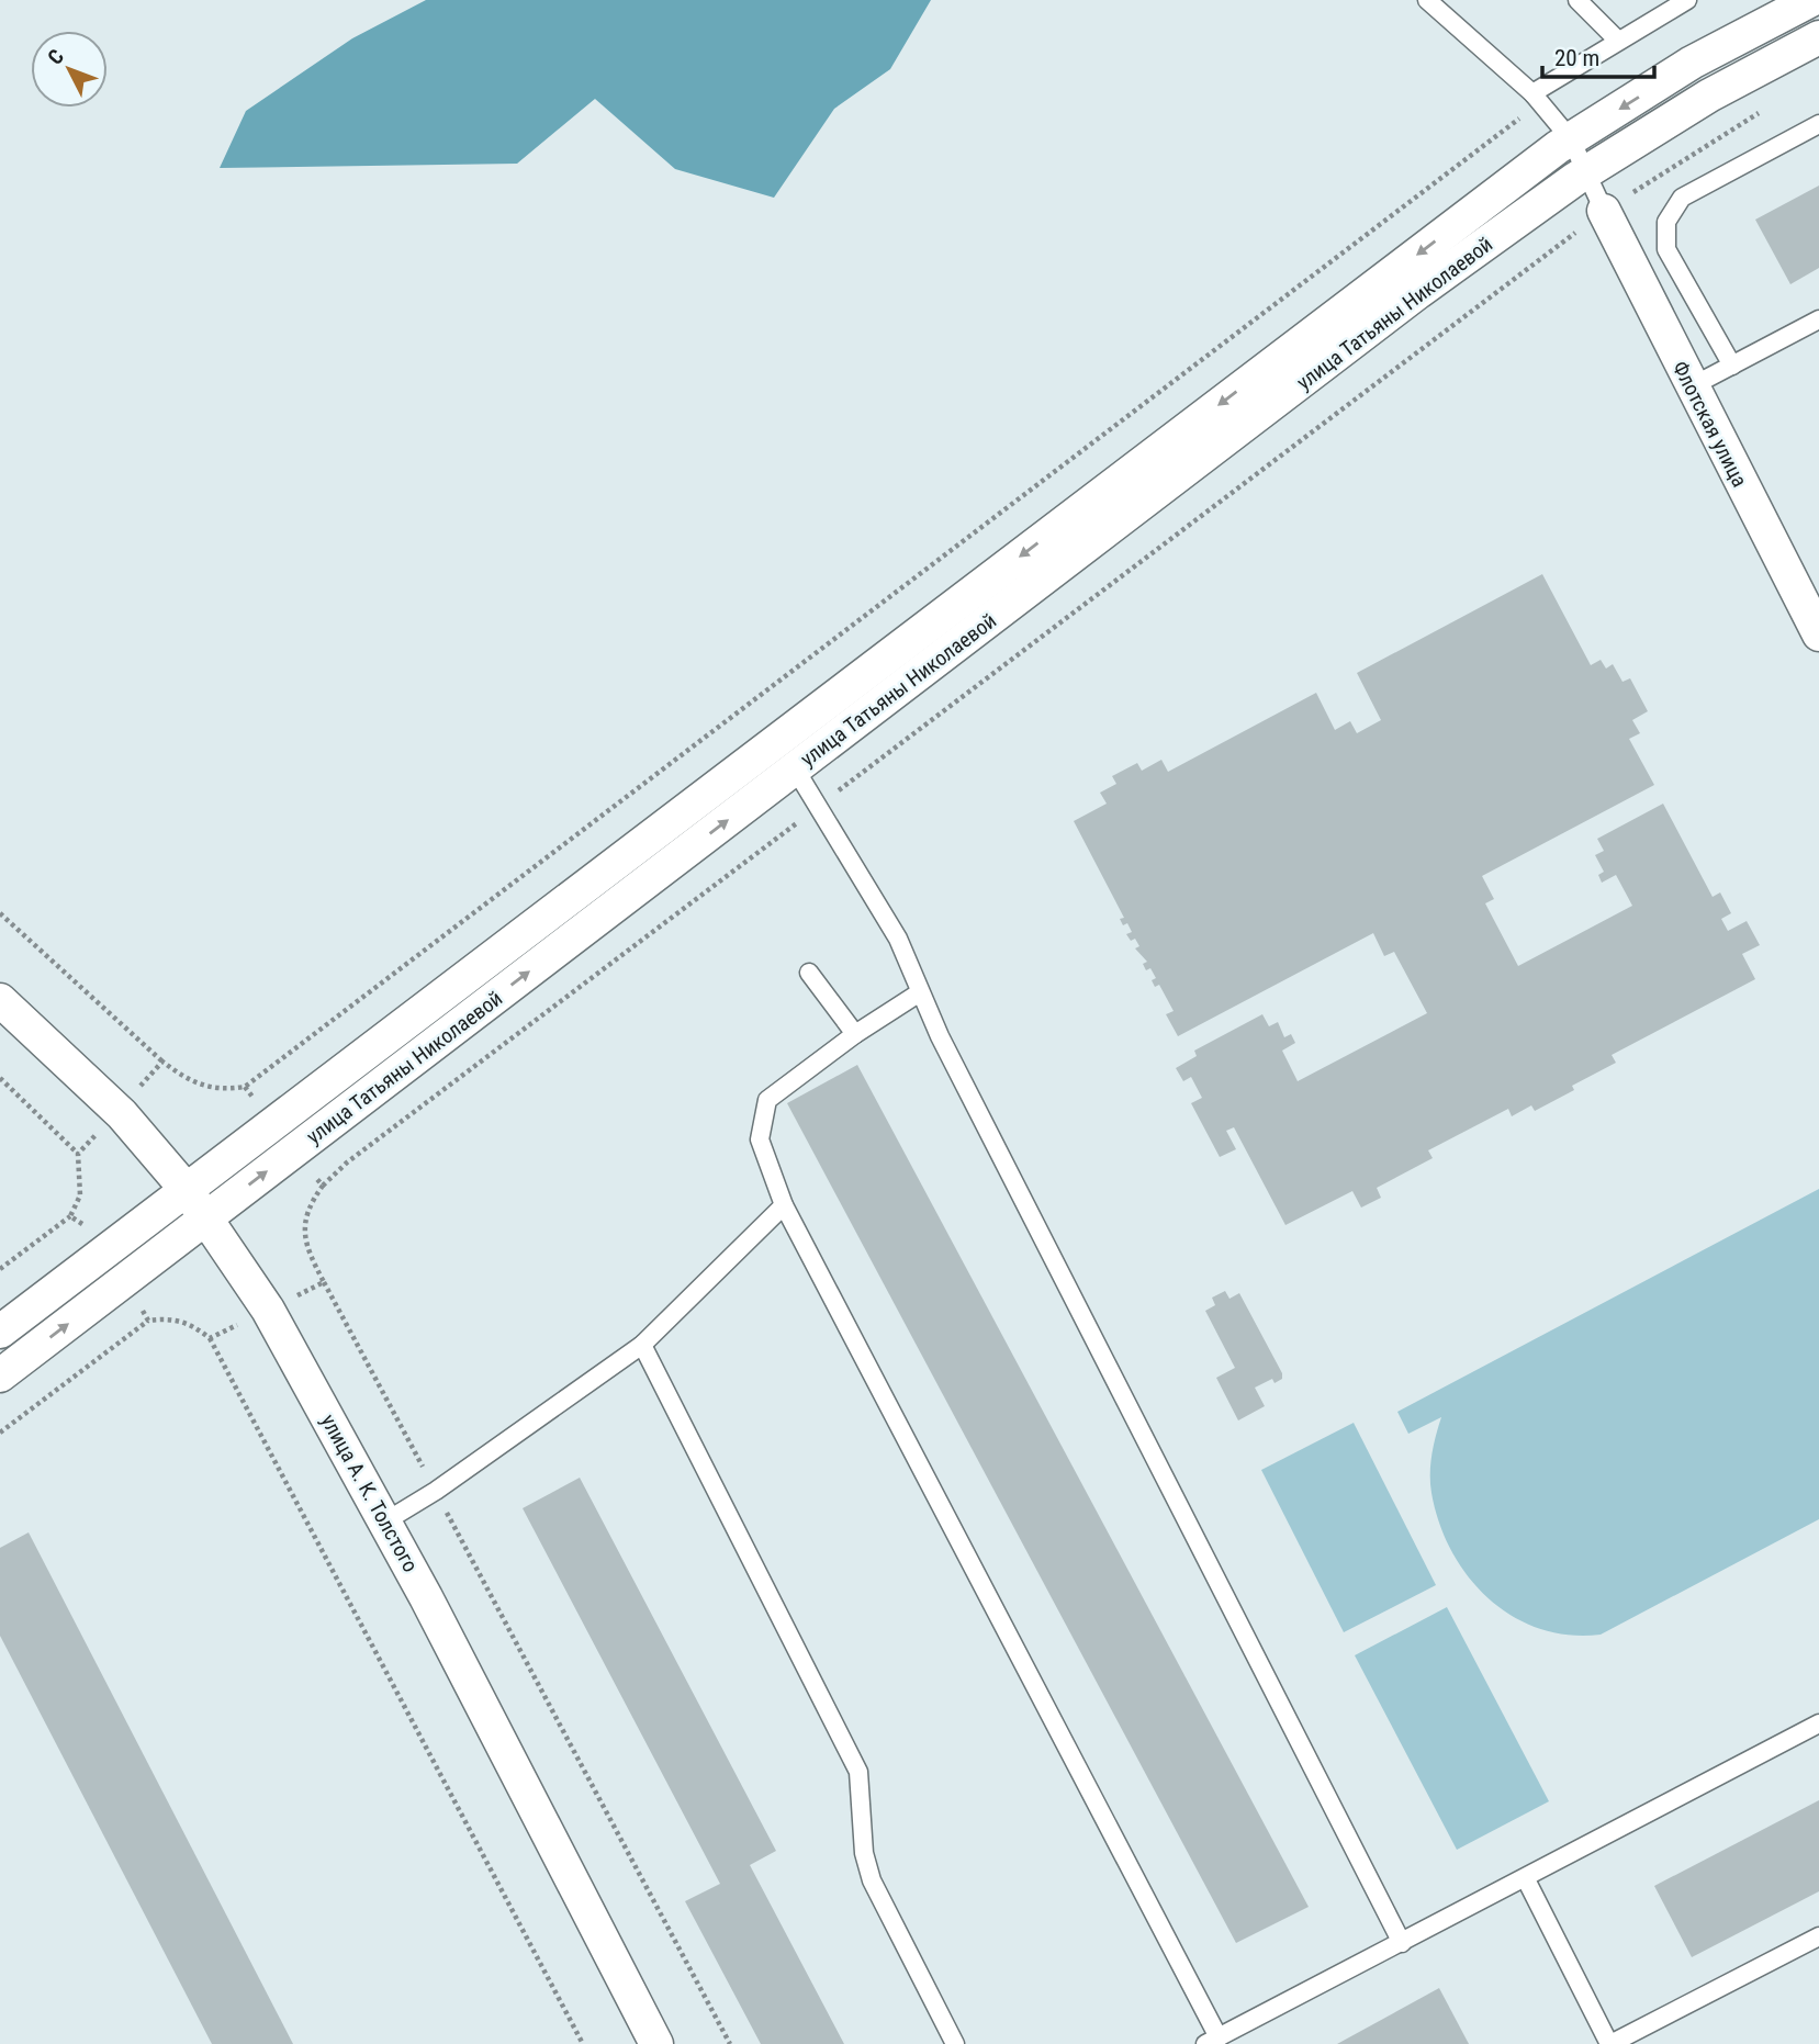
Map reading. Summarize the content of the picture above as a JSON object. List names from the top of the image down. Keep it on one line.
{"streets":{"street":["улица Татьяны Николаевой","Флотская улица","улица А. К. Толстого"]},"crossings":[["улица Татьяны Николаевой","улица А. К. Толстого"]],"scale_bar":"20 m","north":"top left"}
